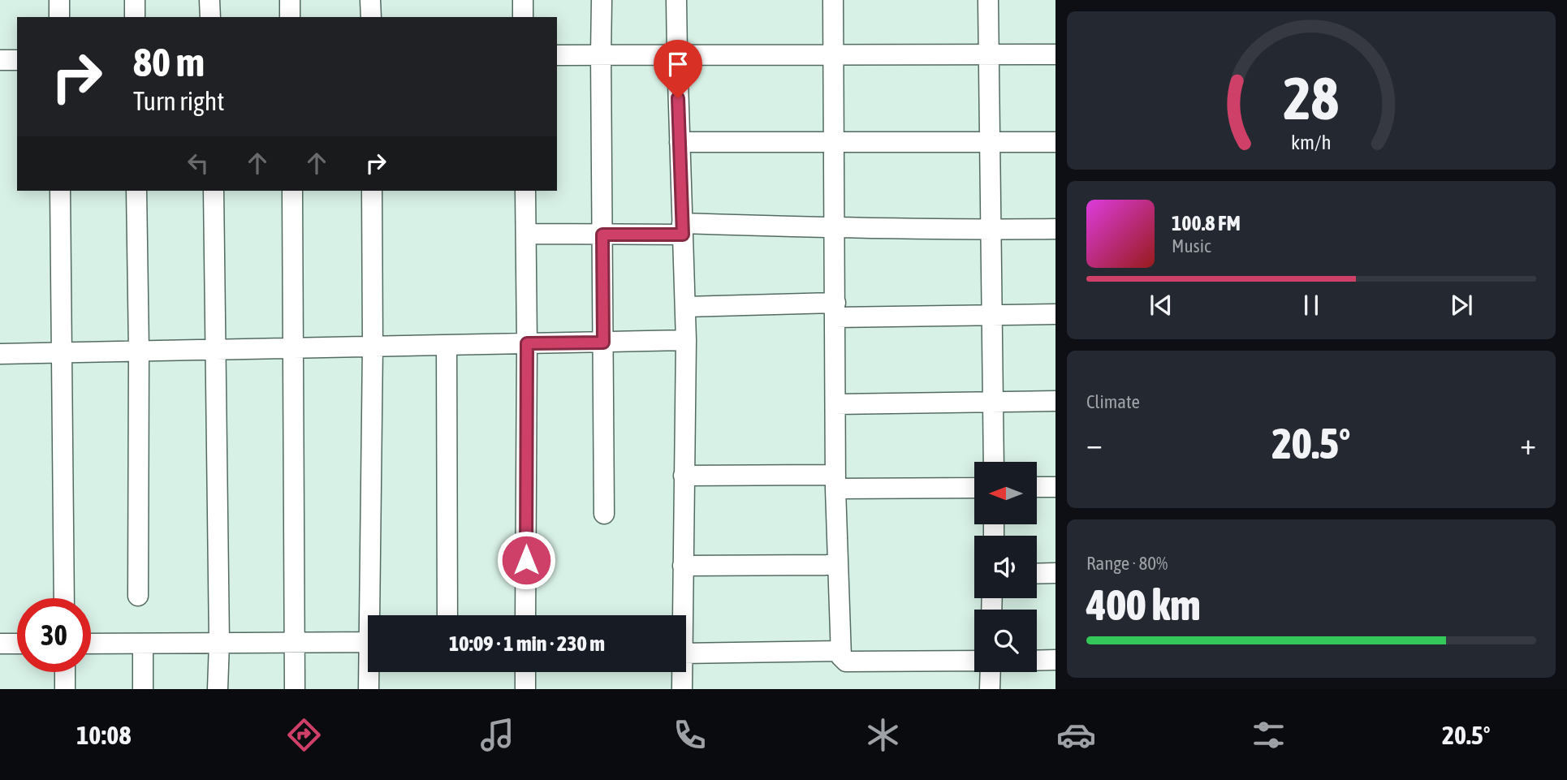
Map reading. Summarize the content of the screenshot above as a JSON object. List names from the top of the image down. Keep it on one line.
{"north":"left","page":{"turn":["80 m","Turn right"],"song":["100.8 FM","Music"],"tile":["Climate",["Range · 80%","400 km"]],"heat":["−","20.5°","+"],"limit":"30","trip":"10:09 · 1 min · 230 m","tabs":["10:08","20.5°"],"gauge":["28","km/h"]}}
